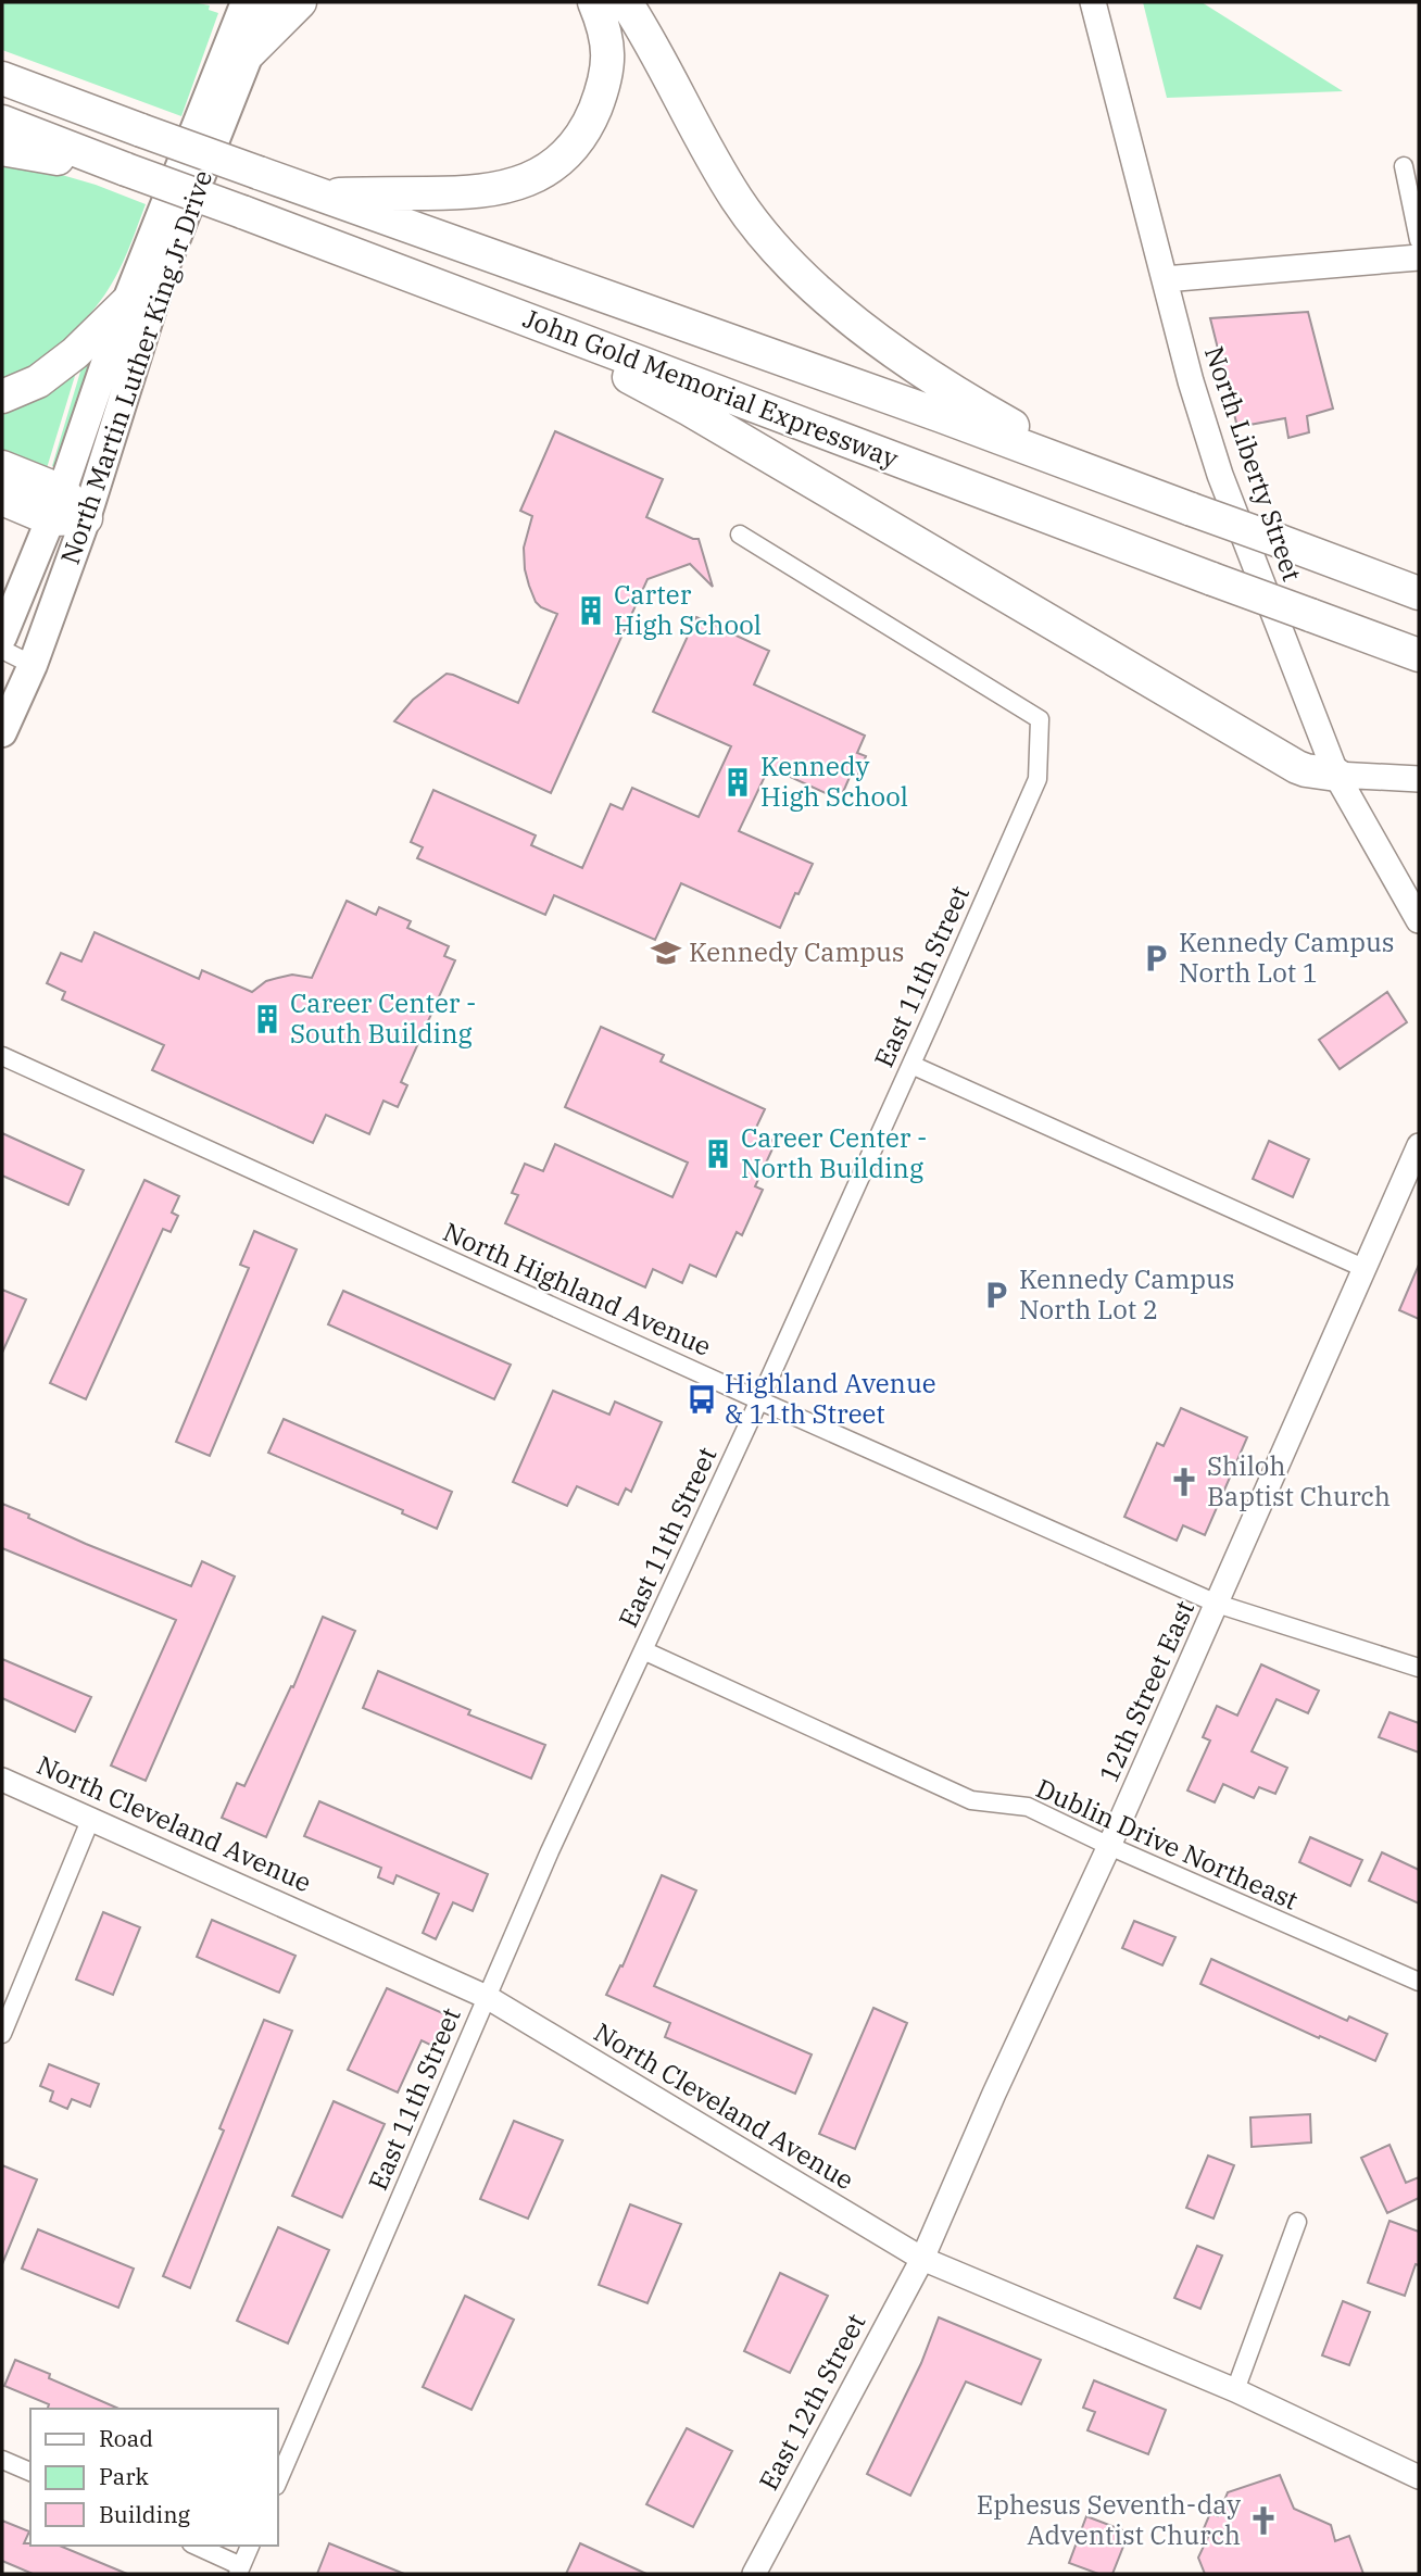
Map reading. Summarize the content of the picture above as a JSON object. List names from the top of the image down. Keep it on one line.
{"streets":{"highway":["John Gold Memorial Expressway"],"main road":["North Martin Luther King Jr Drive","North Liberty Street"],"street":["East 11th Street","North Highland Avenue","12th Street East","North Cleveland Avenue","Dublin Drive Northeast","East 12th Street"]},"crossings":[["East 11th Street","North Highland Avenue"],["East 11th Street","North Cleveland Avenue"],["East 11th Street","Dublin Drive Northeast"],["North Highland Avenue","12th Street East"],["12th Street East","North Cleveland Avenue"],["12th Street East","Dublin Drive Northeast"],["12th Street East","East 12th Street"],["North Cleveland Avenue","East 12th Street"]],"places":{"building":["Carter High School","Kennedy High School","Career Center - South Building","Career Center - North Building"],"school or university":["Kennedy Campus"],"parking":["Kennedy Campus North Lot 1","Kennedy Campus North Lot 2"],"bus stop":["Highland Avenue & 11th Street"],"church":["Shiloh Baptist Church","Ephesus Seventh-day Adventist Church"]},"legend":["Road","Park","Building"]}
